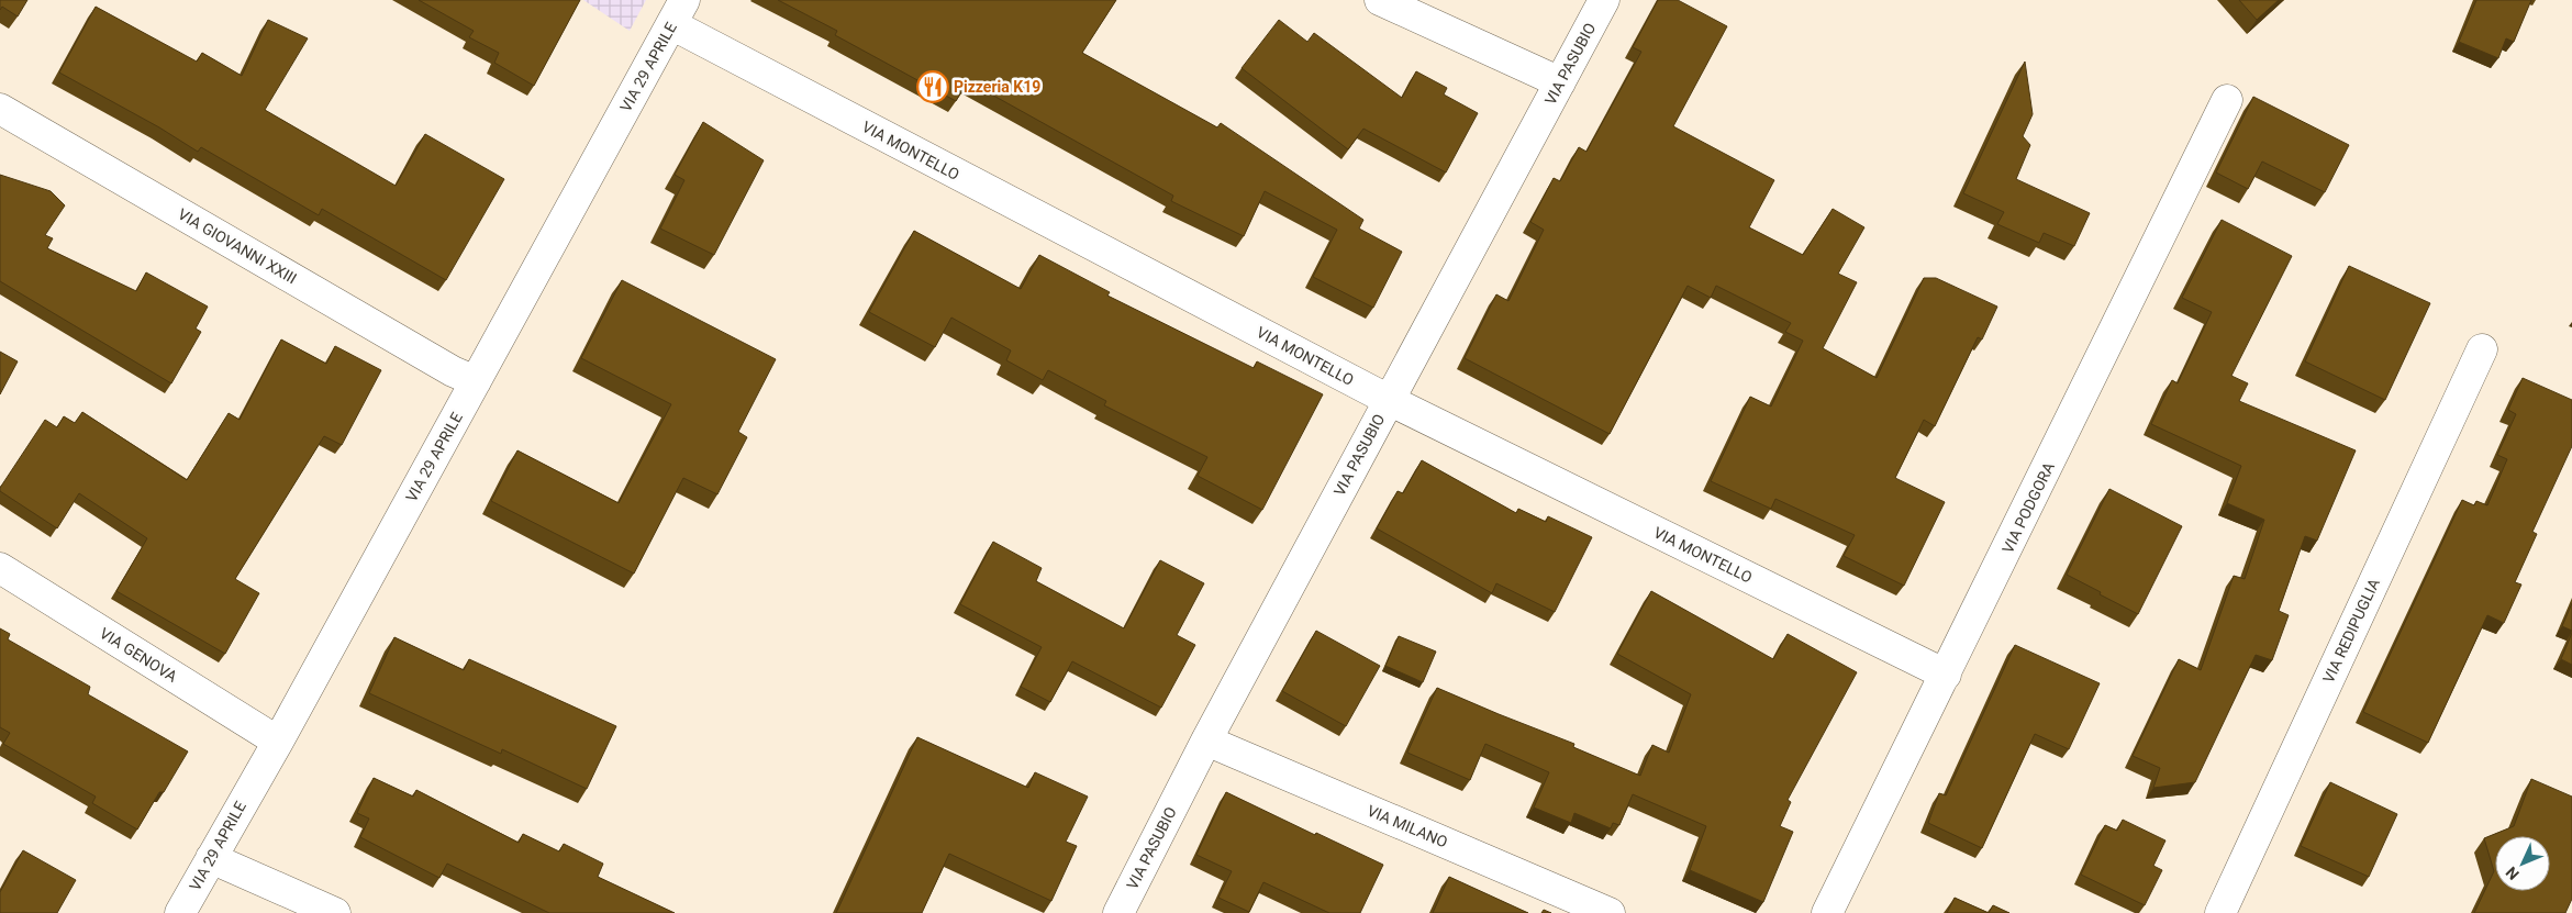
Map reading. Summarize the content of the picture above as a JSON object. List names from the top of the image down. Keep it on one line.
{"streets":{"street":["VIA PASUBIO","VIA 29 APRILE","VIA MONTELLO","VIA GIOVANNI XXIII","VIA PODGORA","VIA REDIPUGLIA","VIA GENOVA","VIA MILANO"]},"crossings":[["VIA PASUBIO","VIA MONTELLO"],["VIA PASUBIO","VIA MILANO"],["VIA 29 APRILE","VIA MONTELLO"],["VIA 29 APRILE","VIA GIOVANNI XXIII"],["VIA 29 APRILE","VIA GENOVA"],["VIA MONTELLO","VIA PODGORA"]],"places":{"restaurant":["Pizzeria K19"]},"north":"bottom left"}
